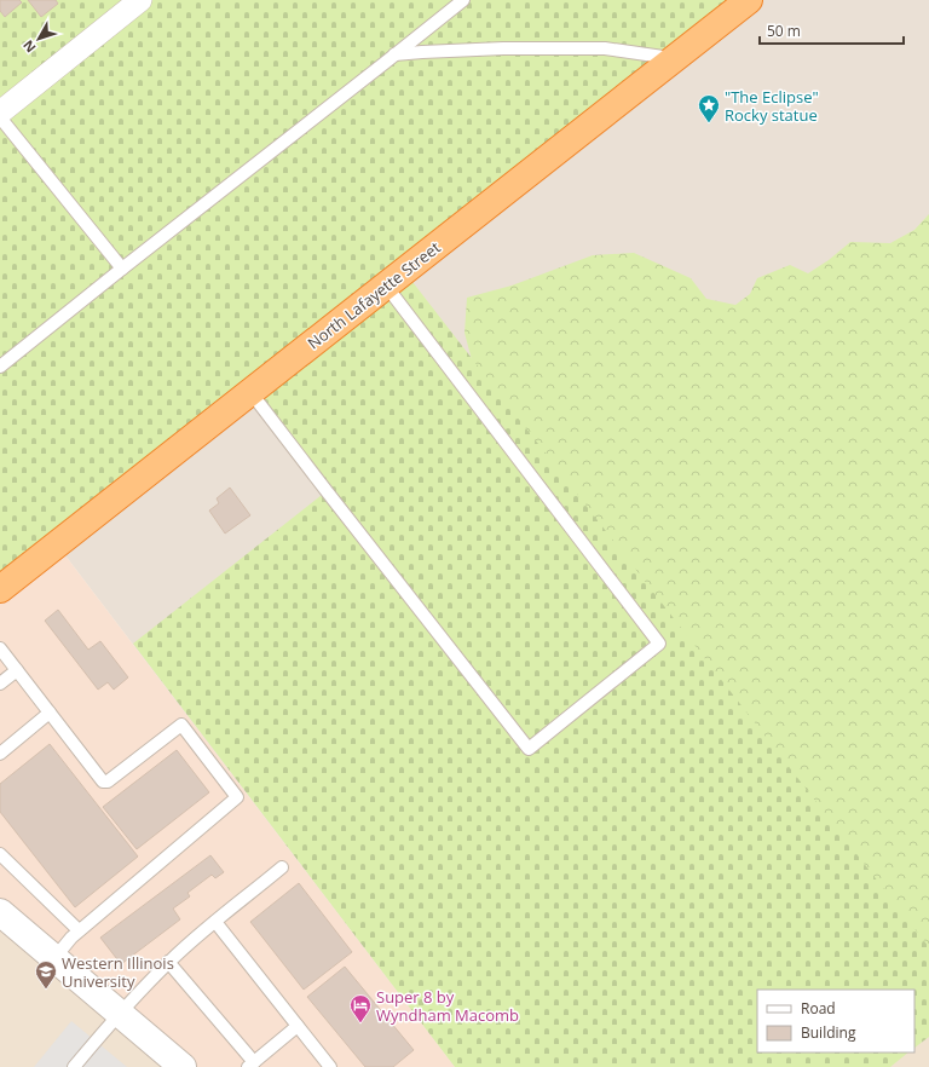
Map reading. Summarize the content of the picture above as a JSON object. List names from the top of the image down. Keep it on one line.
{"streets":{"highway":["North Lafayette Street"]},"places":{"place":["\"The Eclipse\" Rocky statue"],"school or university":["Western Illinois University"],"hotel":["Super 8 by Wyndham Macomb"]},"legend":["Road","Building"],"scale_bar":"50 m","north":"bottom left"}
